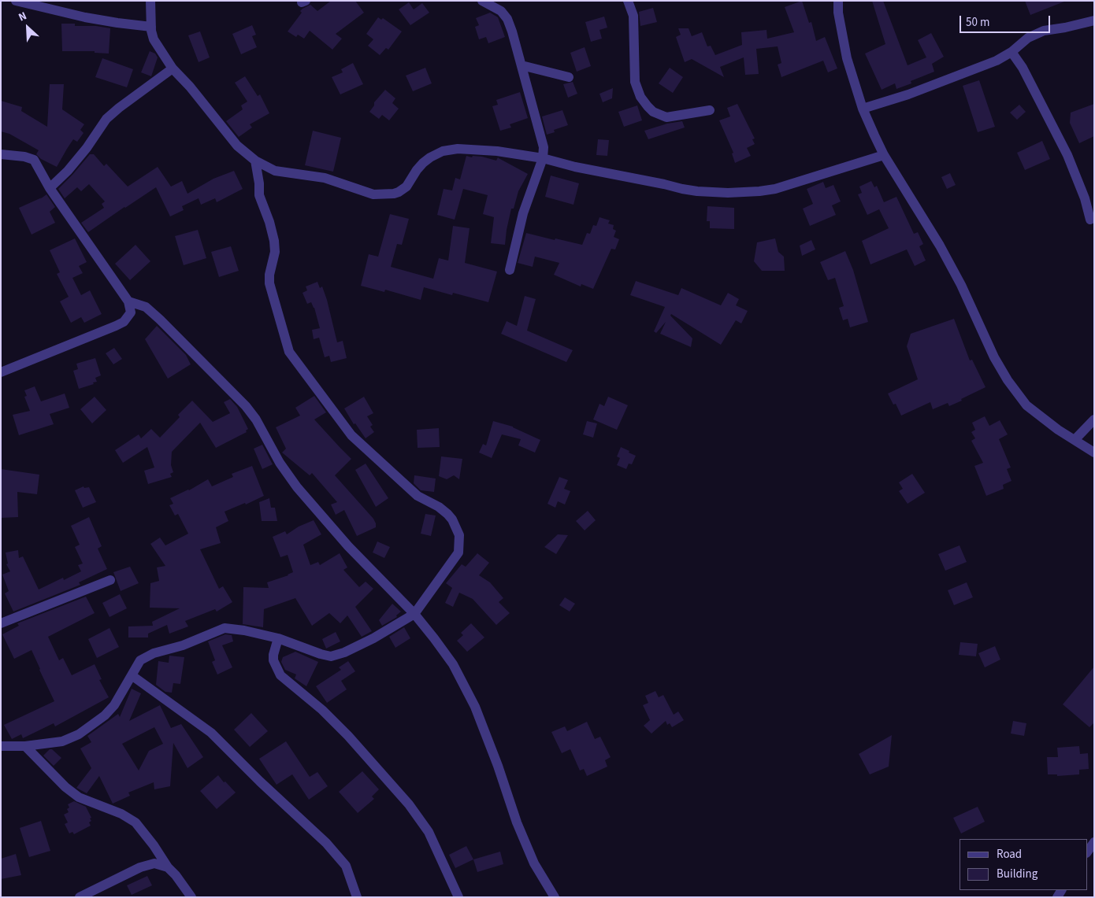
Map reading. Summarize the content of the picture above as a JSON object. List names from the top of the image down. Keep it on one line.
{"legend":["Road","Building"],"scale_bar":"50 m","north":"top left"}
